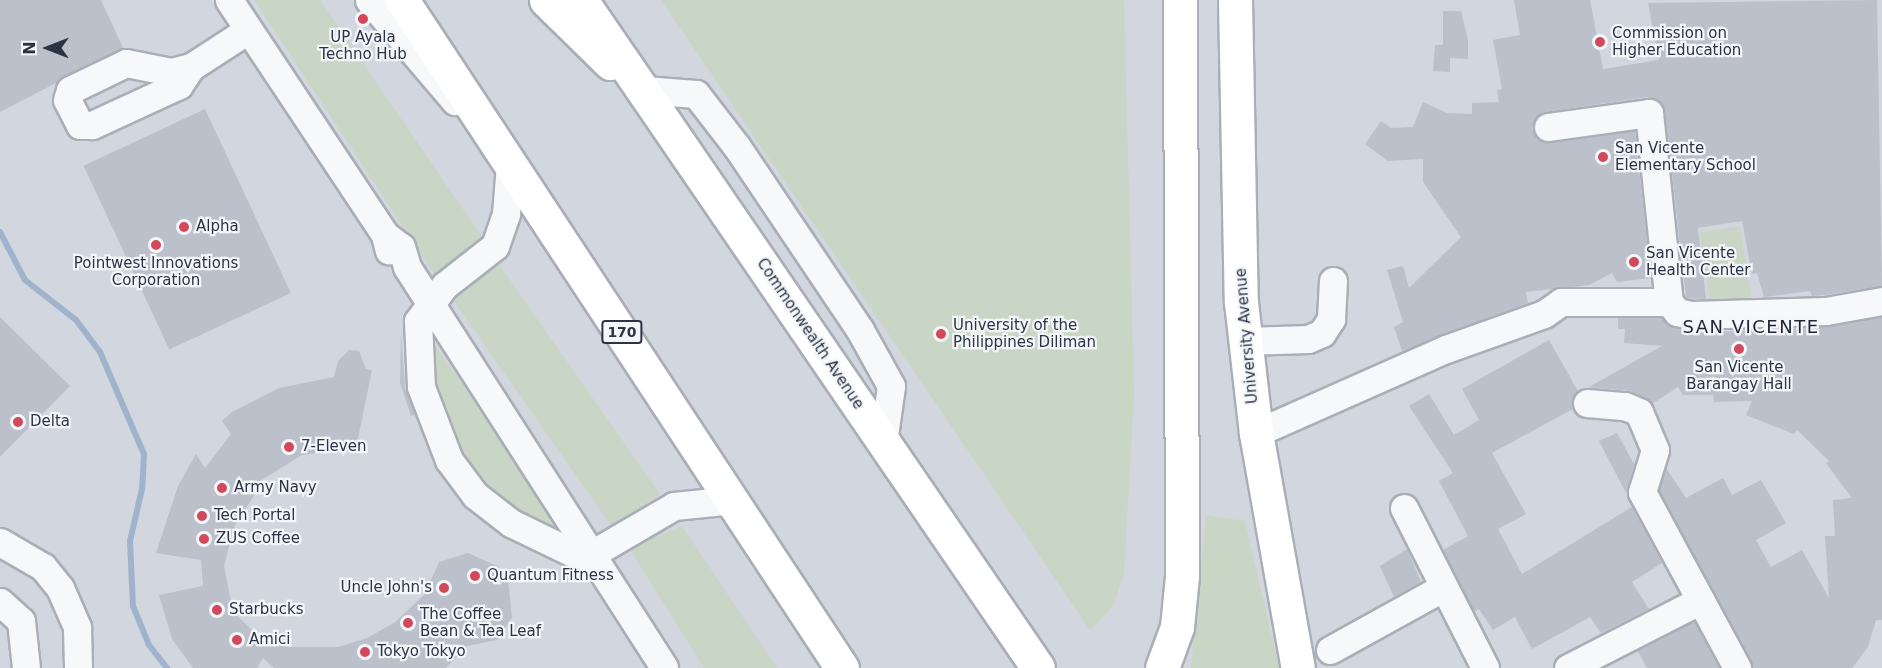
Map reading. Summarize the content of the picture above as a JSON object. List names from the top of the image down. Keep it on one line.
{"streets":{"main road":["170","Commonwealth Avenue","University Avenue"]},"districts":["SAN VICENTE"],"places":["UP Ayala Techno Hub","Commission on Higher Education","San Vicente Elementary School","Alpha","Pointwest Innovations Corporation","San Vicente Health Center","University of the Philippines Diliman","San Vicente Barangay Hall","Delta","7-Eleven","Army Navy","Tech Portal","ZUS Coffee","Quantum Fitness","Uncle John's","Starbucks","The Coffee Bean & Tea Leaf","Amici","Tokyo Tokyo"],"north":"left"}
